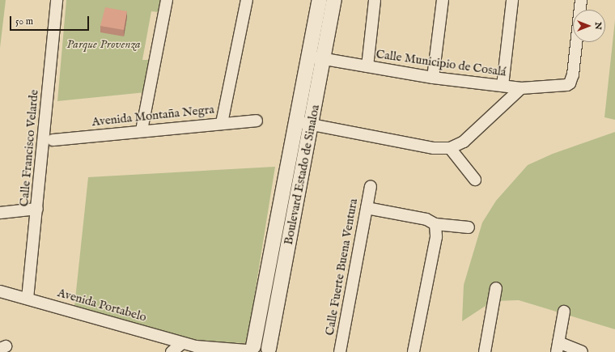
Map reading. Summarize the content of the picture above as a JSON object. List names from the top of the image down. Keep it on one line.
{"streets":{"street":["Calle Municipio de Cosalá","Avenida Montaña Negra","Calle Francisco Velarde","Boulevard Estado de Sinaloa","Calle Fuerte Buena Ventura","Avenida Portabelo"]},"crossings":[["Calle Municipio de Cosalá","Boulevard Estado de Sinaloa"],["Calle Francisco Velarde","Avenida Portabelo"],["Boulevard Estado de Sinaloa","Avenida Portabelo"]],"parks":["Parque Provenza"],"scale_bar":"50 m","north":"right"}
